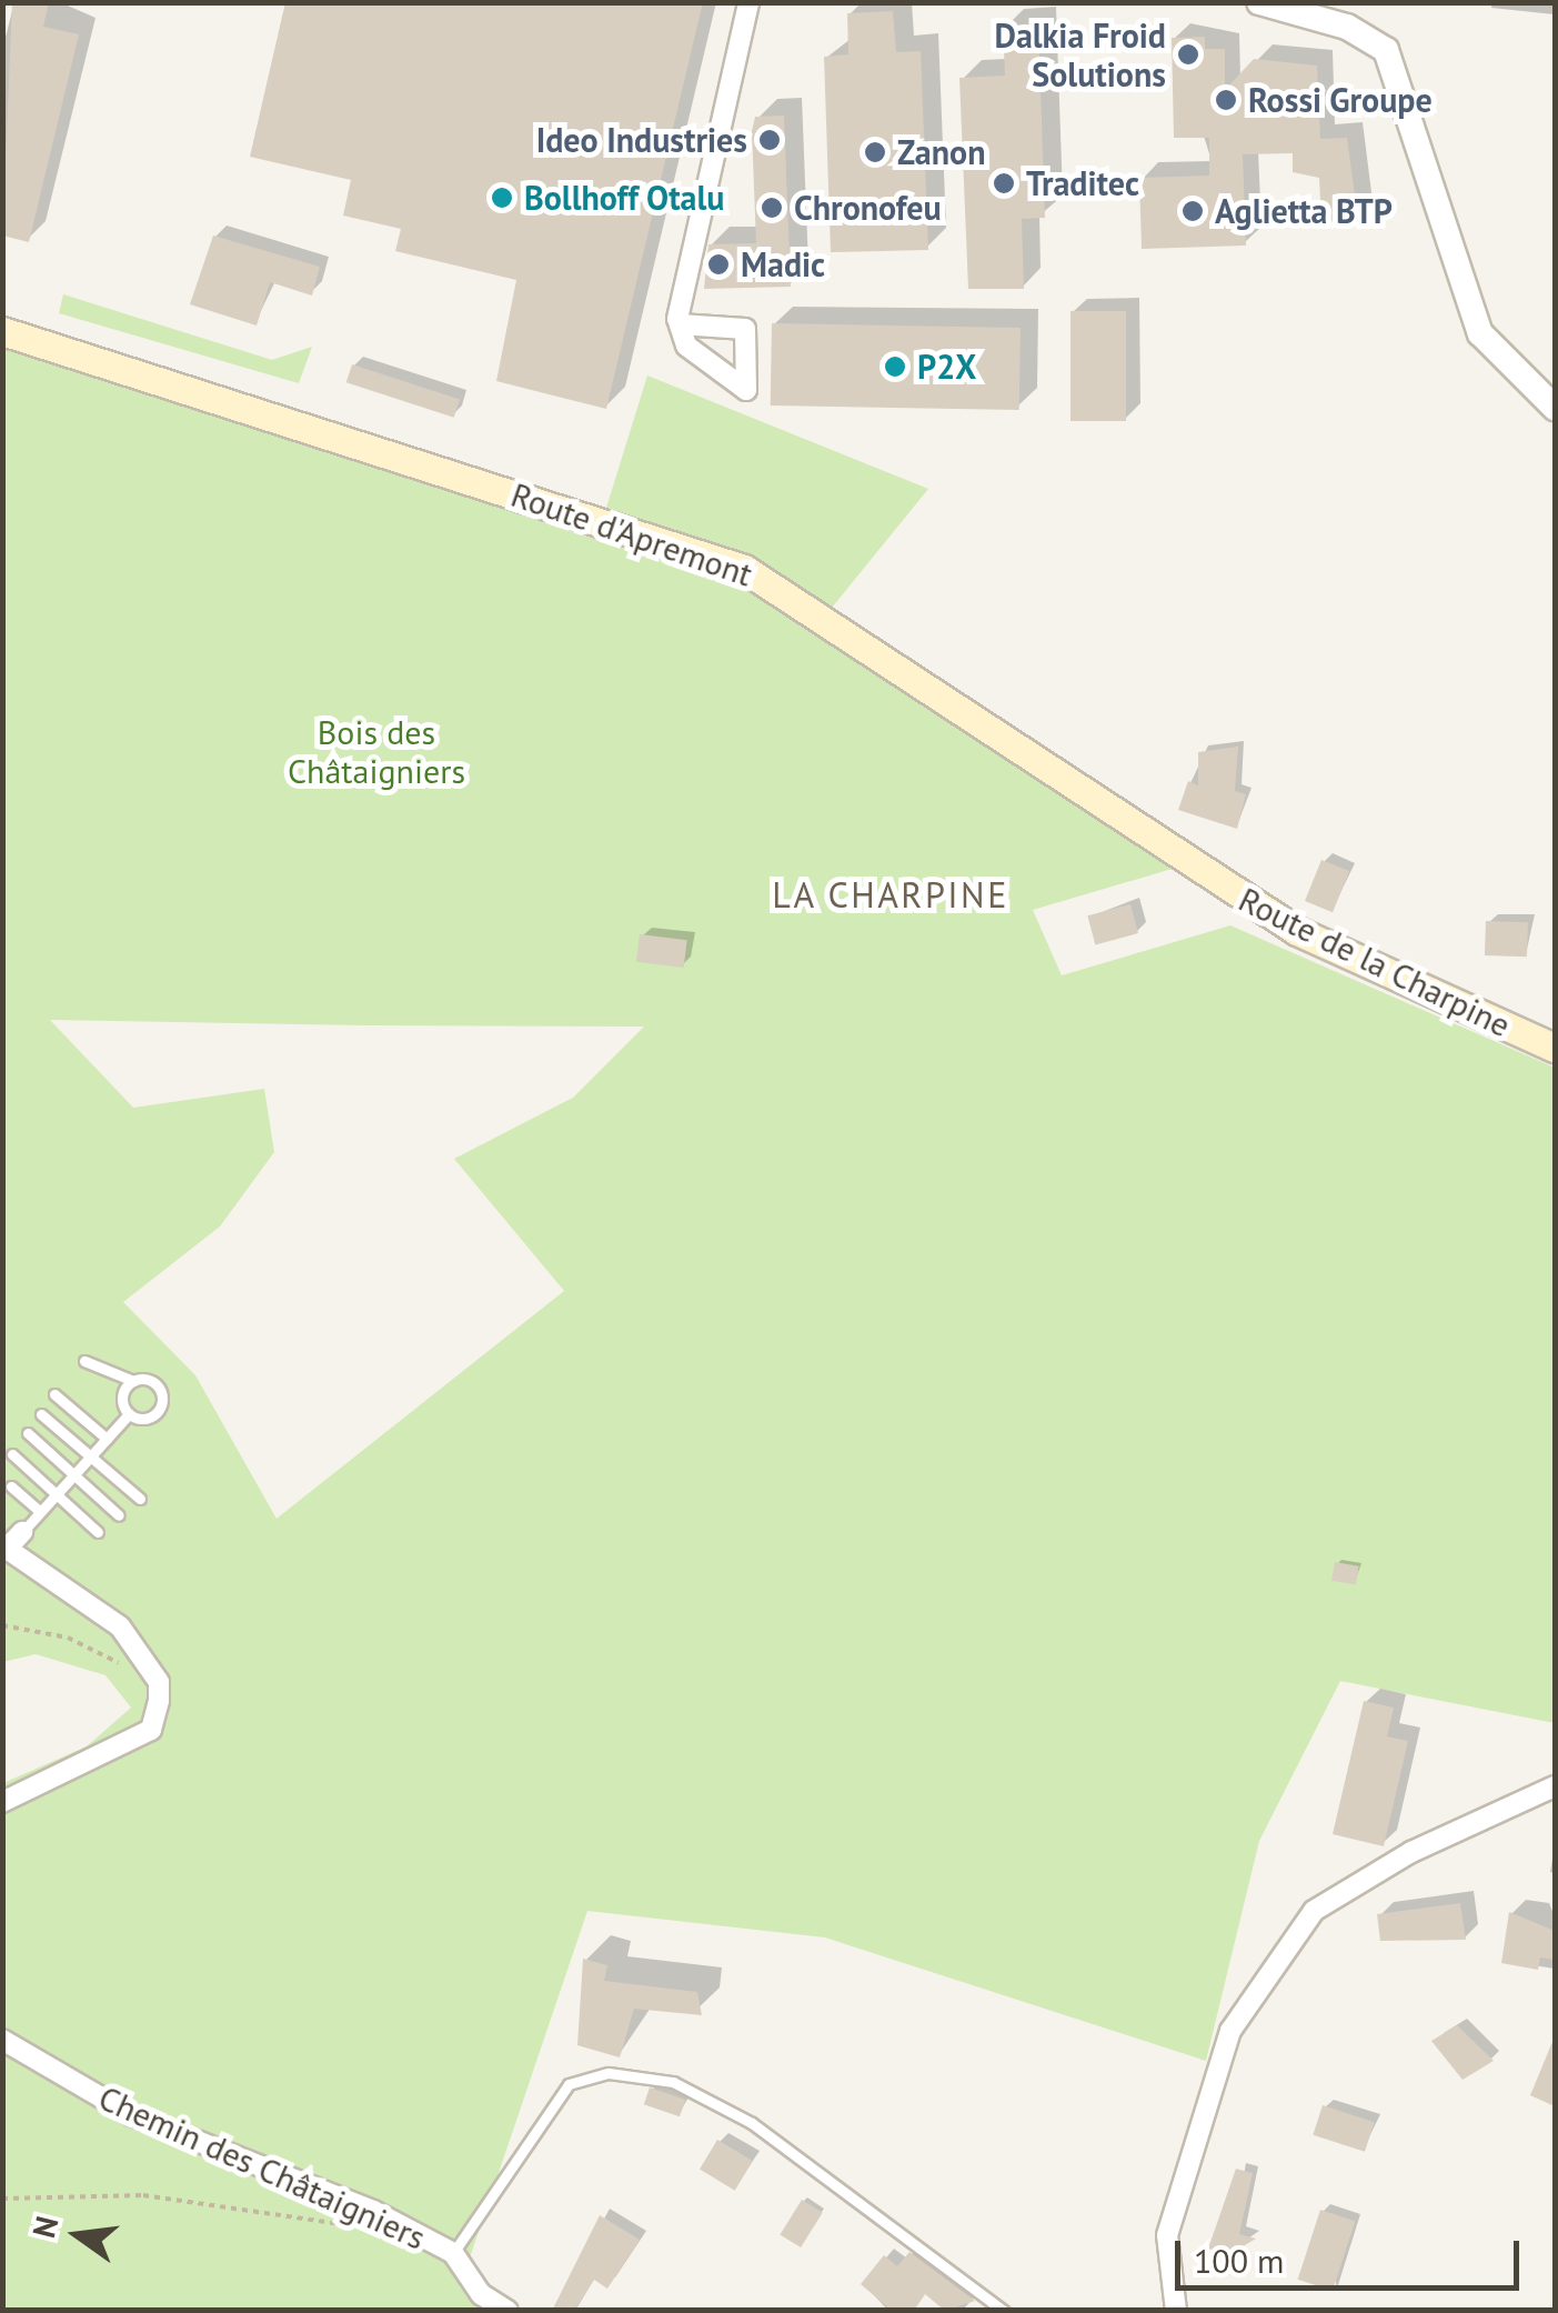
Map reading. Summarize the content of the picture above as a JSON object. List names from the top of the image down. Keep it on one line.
{"streets":{"main road":["Route d'Apremont","Route de la Charpine"],"street":["Chemin des Châtaigniers"]},"crossings":[["Route d'Apremont","Route de la Charpine"]],"districts":["LA CHARPINE"],"parks":["Bois des Châtaigniers"],"places":["Dalkia Froid Solutions","Rossi Groupe","Ideo Industries","Zanon","Traditec","Bollhoff Otalu","Chronofeu","Aglietta BTP","Madic","P2X"],"scale_bar":"100 m","north":"left"}
